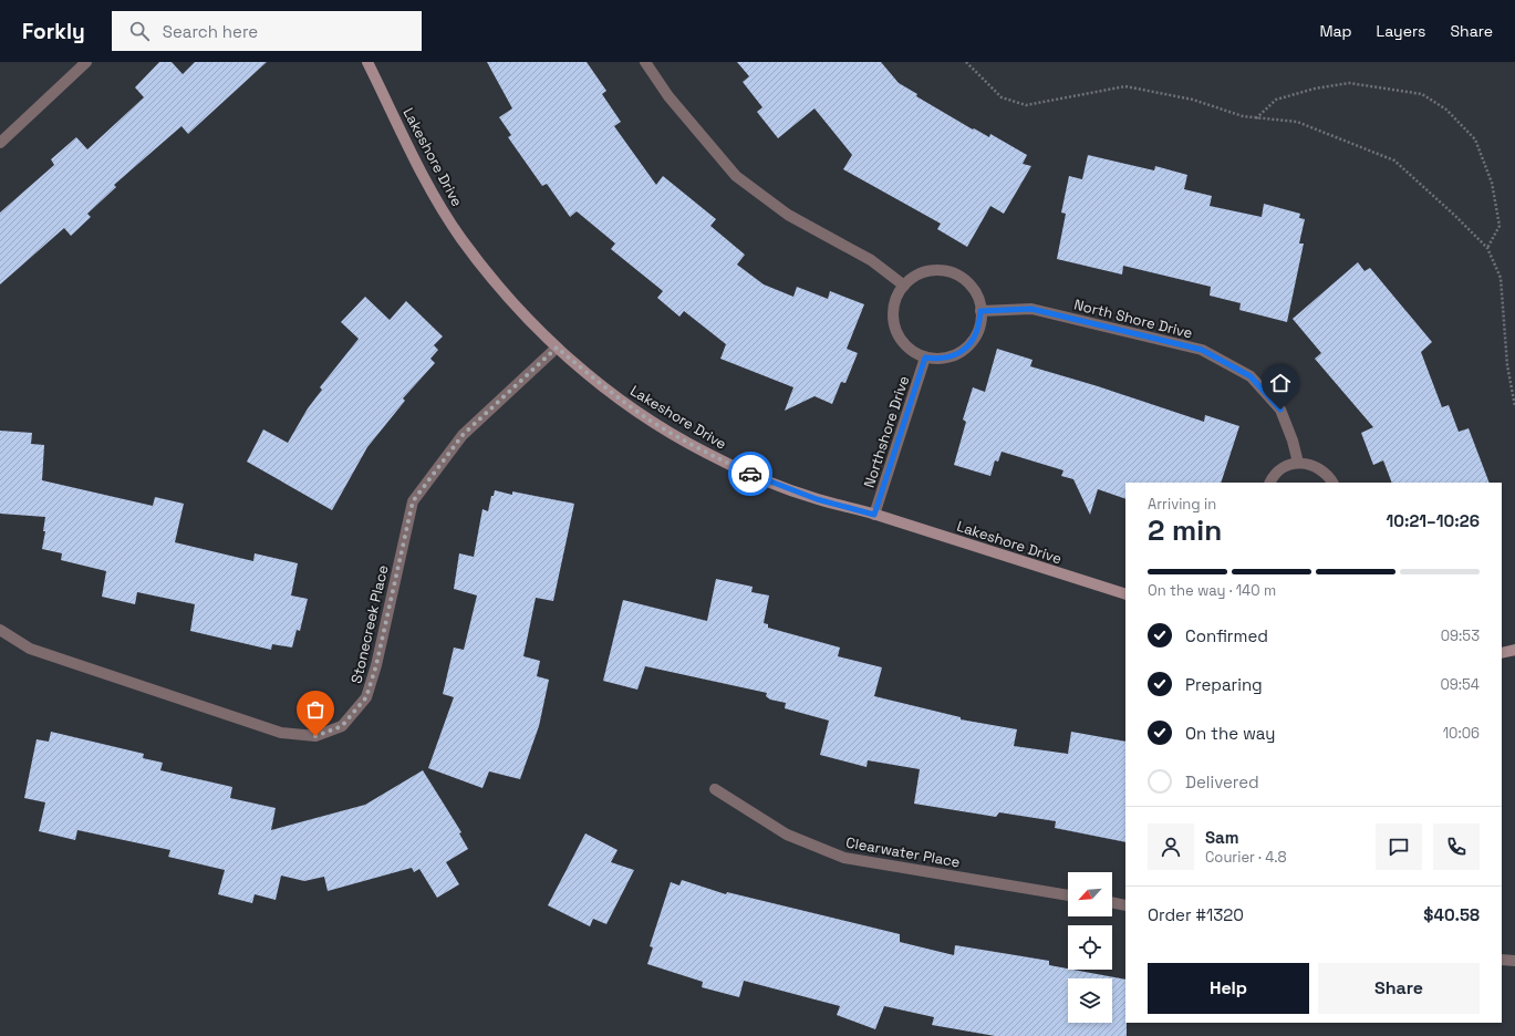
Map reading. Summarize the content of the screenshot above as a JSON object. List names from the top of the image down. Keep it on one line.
{"streets":{"street":["Lakeshore Drive","North Shore Drive","Northshore Drive","Stonecreek Place","Clearwater Place"]},"crossings":[["Lakeshore Drive","Northshore Drive"],["Lakeshore Drive","Stonecreek Place"],["North Shore Drive","Northshore Drive"]],"north":"bottom left","page":{"header":"Forkly","search":"Search here","nav":["Map","Layers","Share"],"heading":["2 min","Arriving in","10:21–10:26"],"panel":["Sam","Courier · 4.8","Order #1320","$40.58"],"bar":"On the way · 140 m","list":[["Confirmed","09:53"],["Preparing","09:54"],["On the way","10:06"],"Delivered"],"buttons":["Help","Share"]}}
